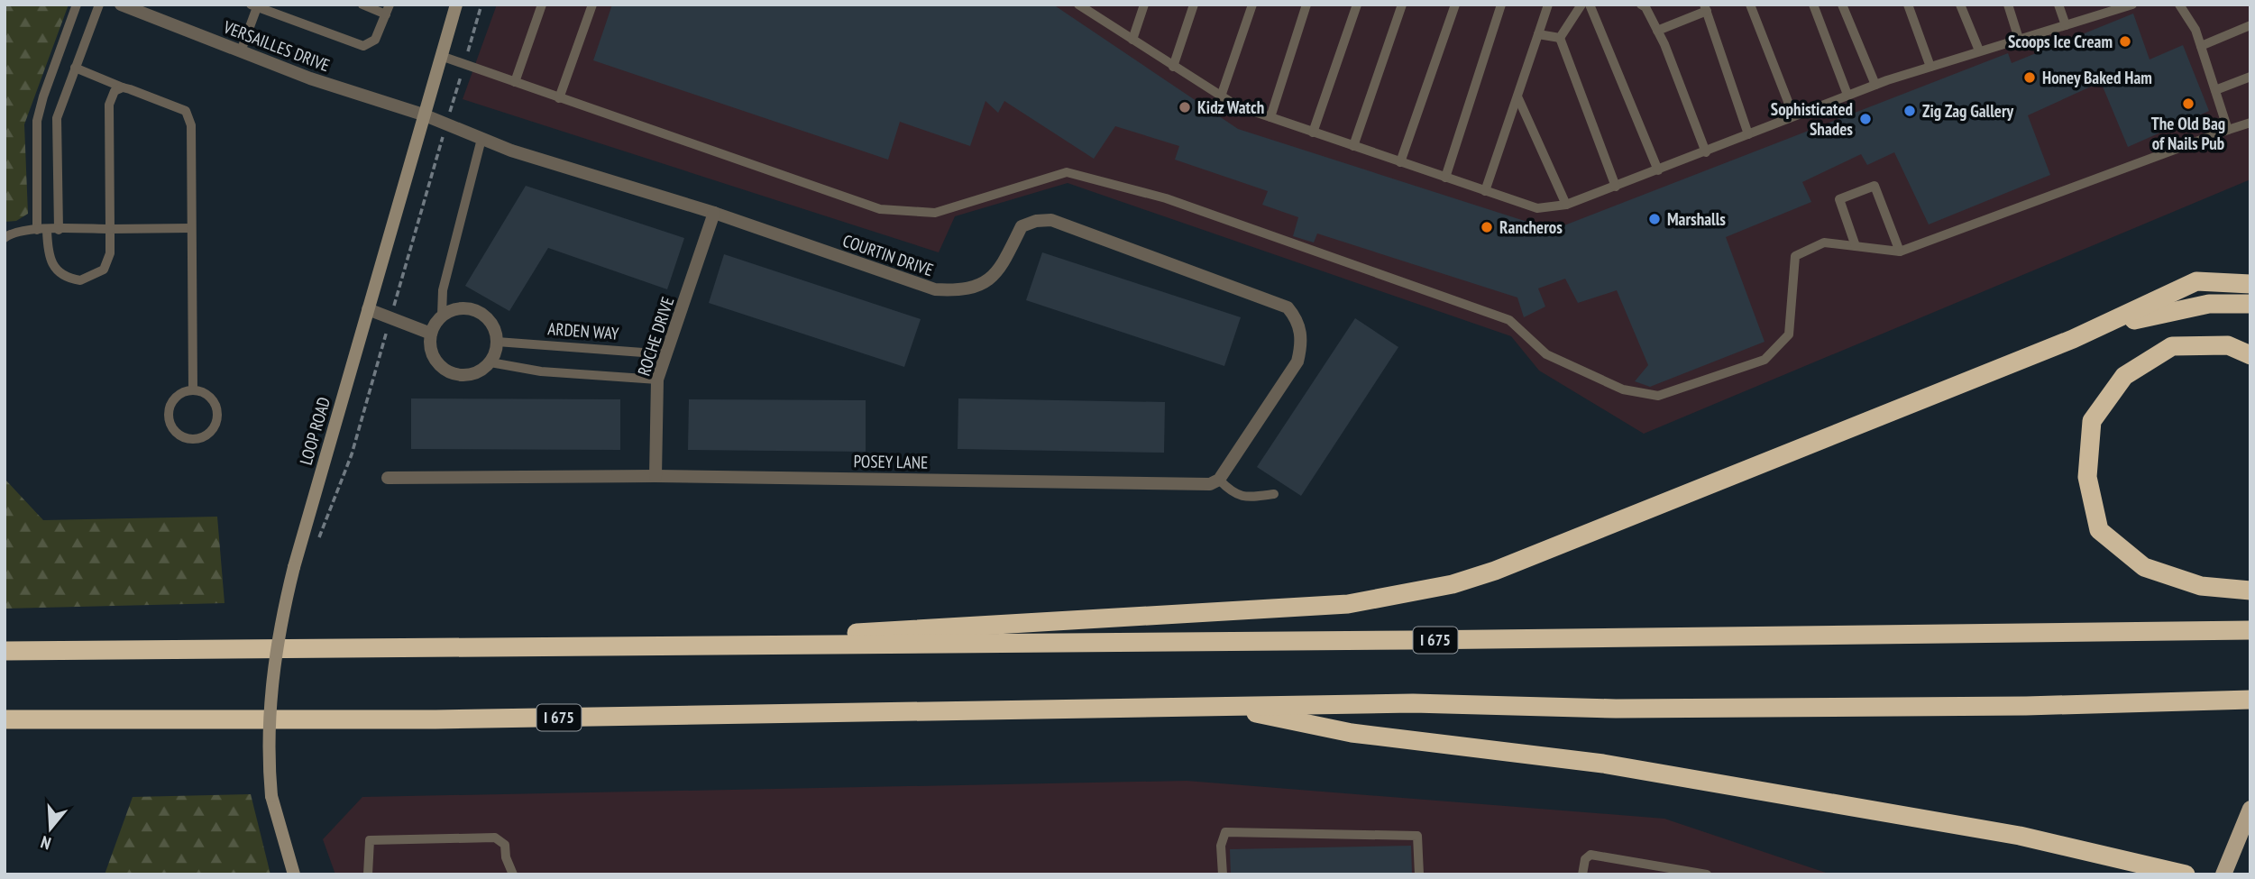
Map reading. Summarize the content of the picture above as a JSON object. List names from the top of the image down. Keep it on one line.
{"streets":{"highway":["I 675"],"street":["VERSAILLES DRIVE","COURTIN DRIVE","ROCHE DRIVE","LOOP ROAD","POSEY LANE"],"lane":["ARDEN WAY"]},"crossings":[["VERSAILLES DRIVE","COURTIN DRIVE"],["VERSAILLES DRIVE","LOOP ROAD"],["COURTIN DRIVE","ROCHE DRIVE"],["COURTIN DRIVE","LOOP ROAD"],["COURTIN DRIVE","POSEY LANE"],["ARDEN WAY","ROCHE DRIVE"],["ROCHE DRIVE","POSEY LANE"]],"places":["Scoops Ice Cream","Honey Baked Ham","The Old Bag of Nails Pub","Kidz Watch","Zig Zag Gallery","Sophisticated Shades","Marshalls","Rancheros"],"north":"bottom"}
